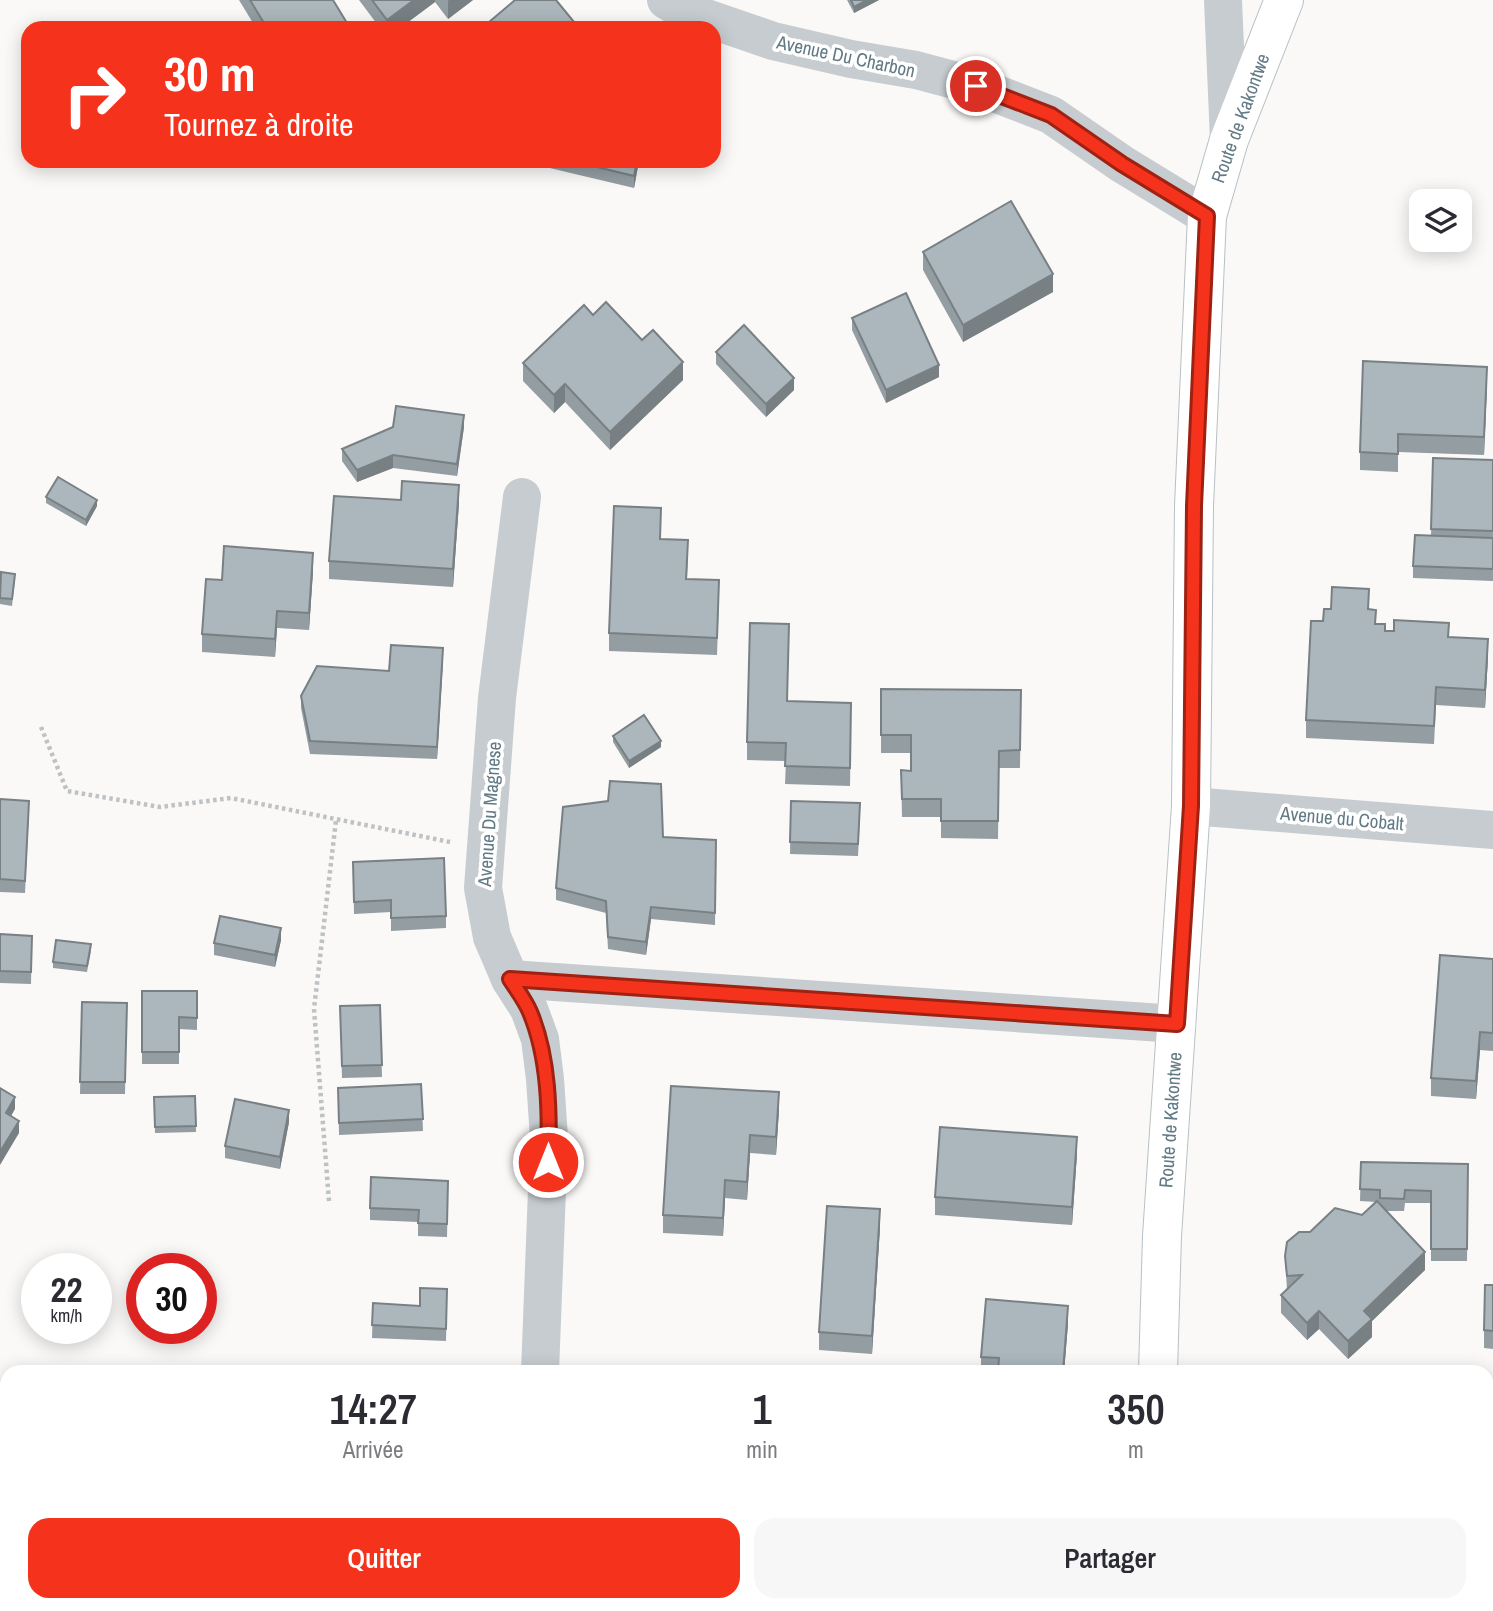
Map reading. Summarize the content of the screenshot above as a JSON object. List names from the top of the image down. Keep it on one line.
{"streets":{"street":["Avenue Du Charbon","Route de Kakontwe","Avenue Du Magnese","Avenue du Cobalt"]},"crossings":[["Avenue Du Charbon","Route de Kakontwe"],["Route de Kakontwe","Avenue du Cobalt"]],"page":{"turn":["30 m","Tournez à droite"],"speed":"22 km/h","limit":"30","eta":["14:27","Arrivée","1","min","350","m"],"buttons":["Quitter","Partager"]}}
